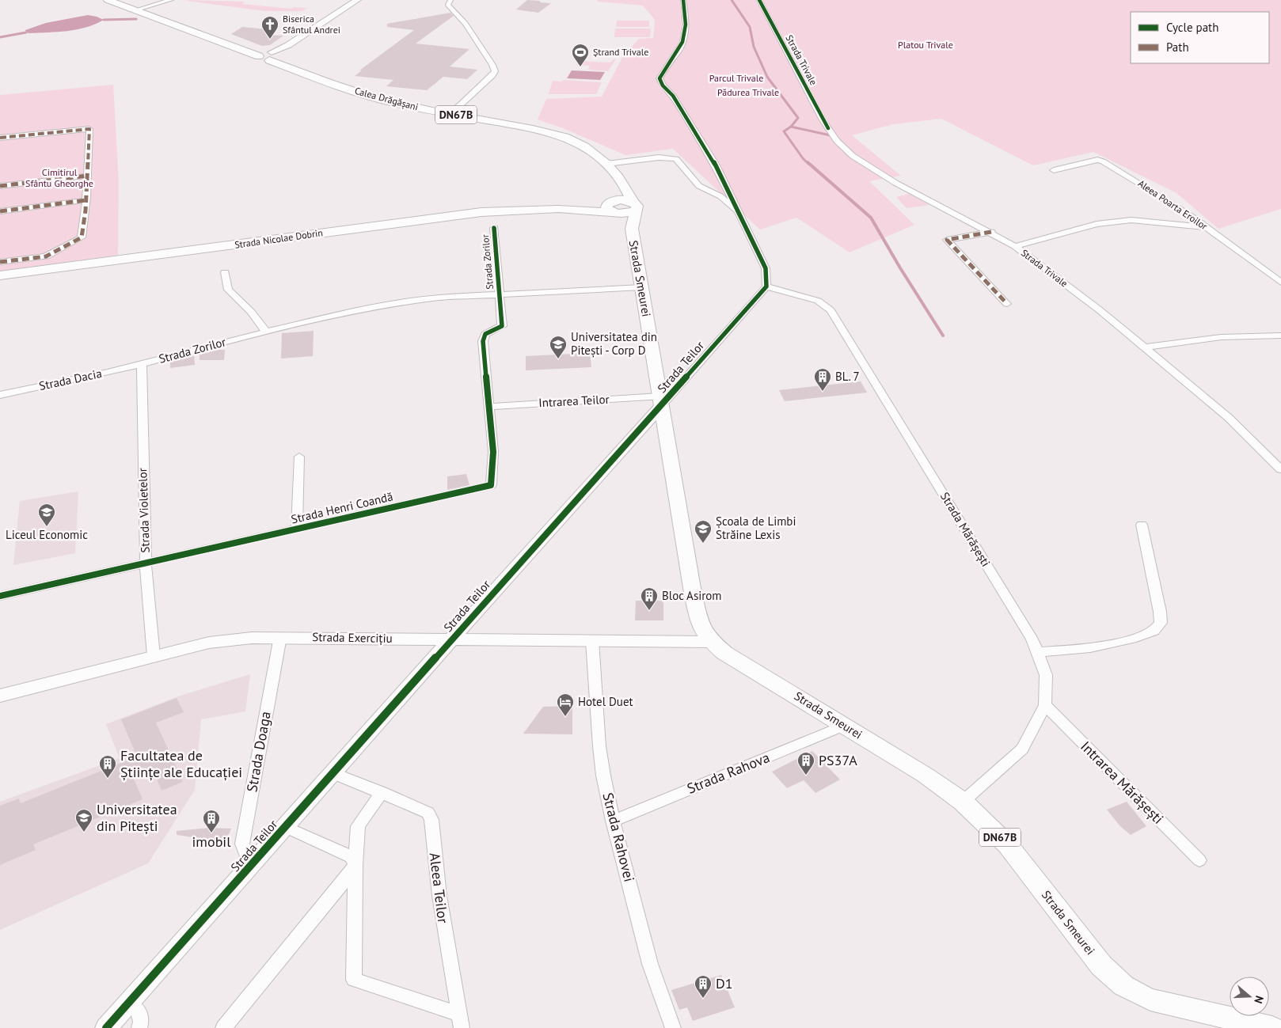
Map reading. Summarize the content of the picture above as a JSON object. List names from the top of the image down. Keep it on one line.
{"streets":{"main road":["Calea Drăgășani","DN67B","Strada Nicolae Dobrin","Strada Smeurei","Strada Teilor","Strada Exercițiu"],"street":["Strada Trivale","Aleea Poarta Eroilor","Strada Zorilor","Strada Dacia","Intrarea Teilor","Strada Henri Coandă","Strada Violetelor","Strada Mărășești","Strada Doaga","Strada Rahova","Intrarea Mărășești","Strada Rahovei","Aleea Teilor"]},"crossings":[["Calea Drăgășani","Strada Nicolae Dobrin"],["Calea Drăgășani","Strada Smeurei"],["Strada Nicolae Dobrin","Strada Smeurei"],["Strada Zorilor","Strada Smeurei"],["Strada Zorilor","Strada Dacia"],["Strada Zorilor","Strada Henri Coandă"],["Strada Zorilor","Strada Violetelor"],["Strada Smeurei","Strada Teilor"],["Strada Smeurei","Intrarea Teilor"],["Strada Smeurei","Strada Mărășești"],["Strada Smeurei","Strada Exercițiu"],["Strada Smeurei","Strada Rahova"],["Strada Teilor","Intrarea Teilor"],["Strada Teilor","Strada Mărășești"],["Strada Teilor","Strada Exercițiu"],["Strada Teilor","Strada Doaga"],["Strada Teilor","Aleea Teilor"],["Strada Dacia","Strada Violetelor"],["Intrarea Teilor","Strada Henri Coandă"],["Strada Henri Coandă","Strada Violetelor"],["Strada Violetelor","Strada Exercițiu"],["Strada Mărășești","Intrarea Mărășești"],["Strada Exercițiu","Strada Doaga"],["Strada Exercițiu","Strada Rahovei"],["Strada Rahova","Strada Rahovei"]],"parks":["Platou Trivale","Parcul Trivale","Pădurea Trivale","Cimitirul Sfântu Gheorghe"],"places":{"church":["Biserica Sfântul Andrei"],"sports":["Ștrand Trivale"],"school or university":["Universitatea din Pitești - Corp D","Liceul Economic","Școala de Limbi Străine Lexis","Universitatea din Pitești"],"building":["BL. 7","Bloc Asirom","PS37A","Facultatea de Științe ale Educației","imobil","D1"],"hotel":["Hotel Duet"]},"legend":["Cycle path","Path"],"north":"right"}
